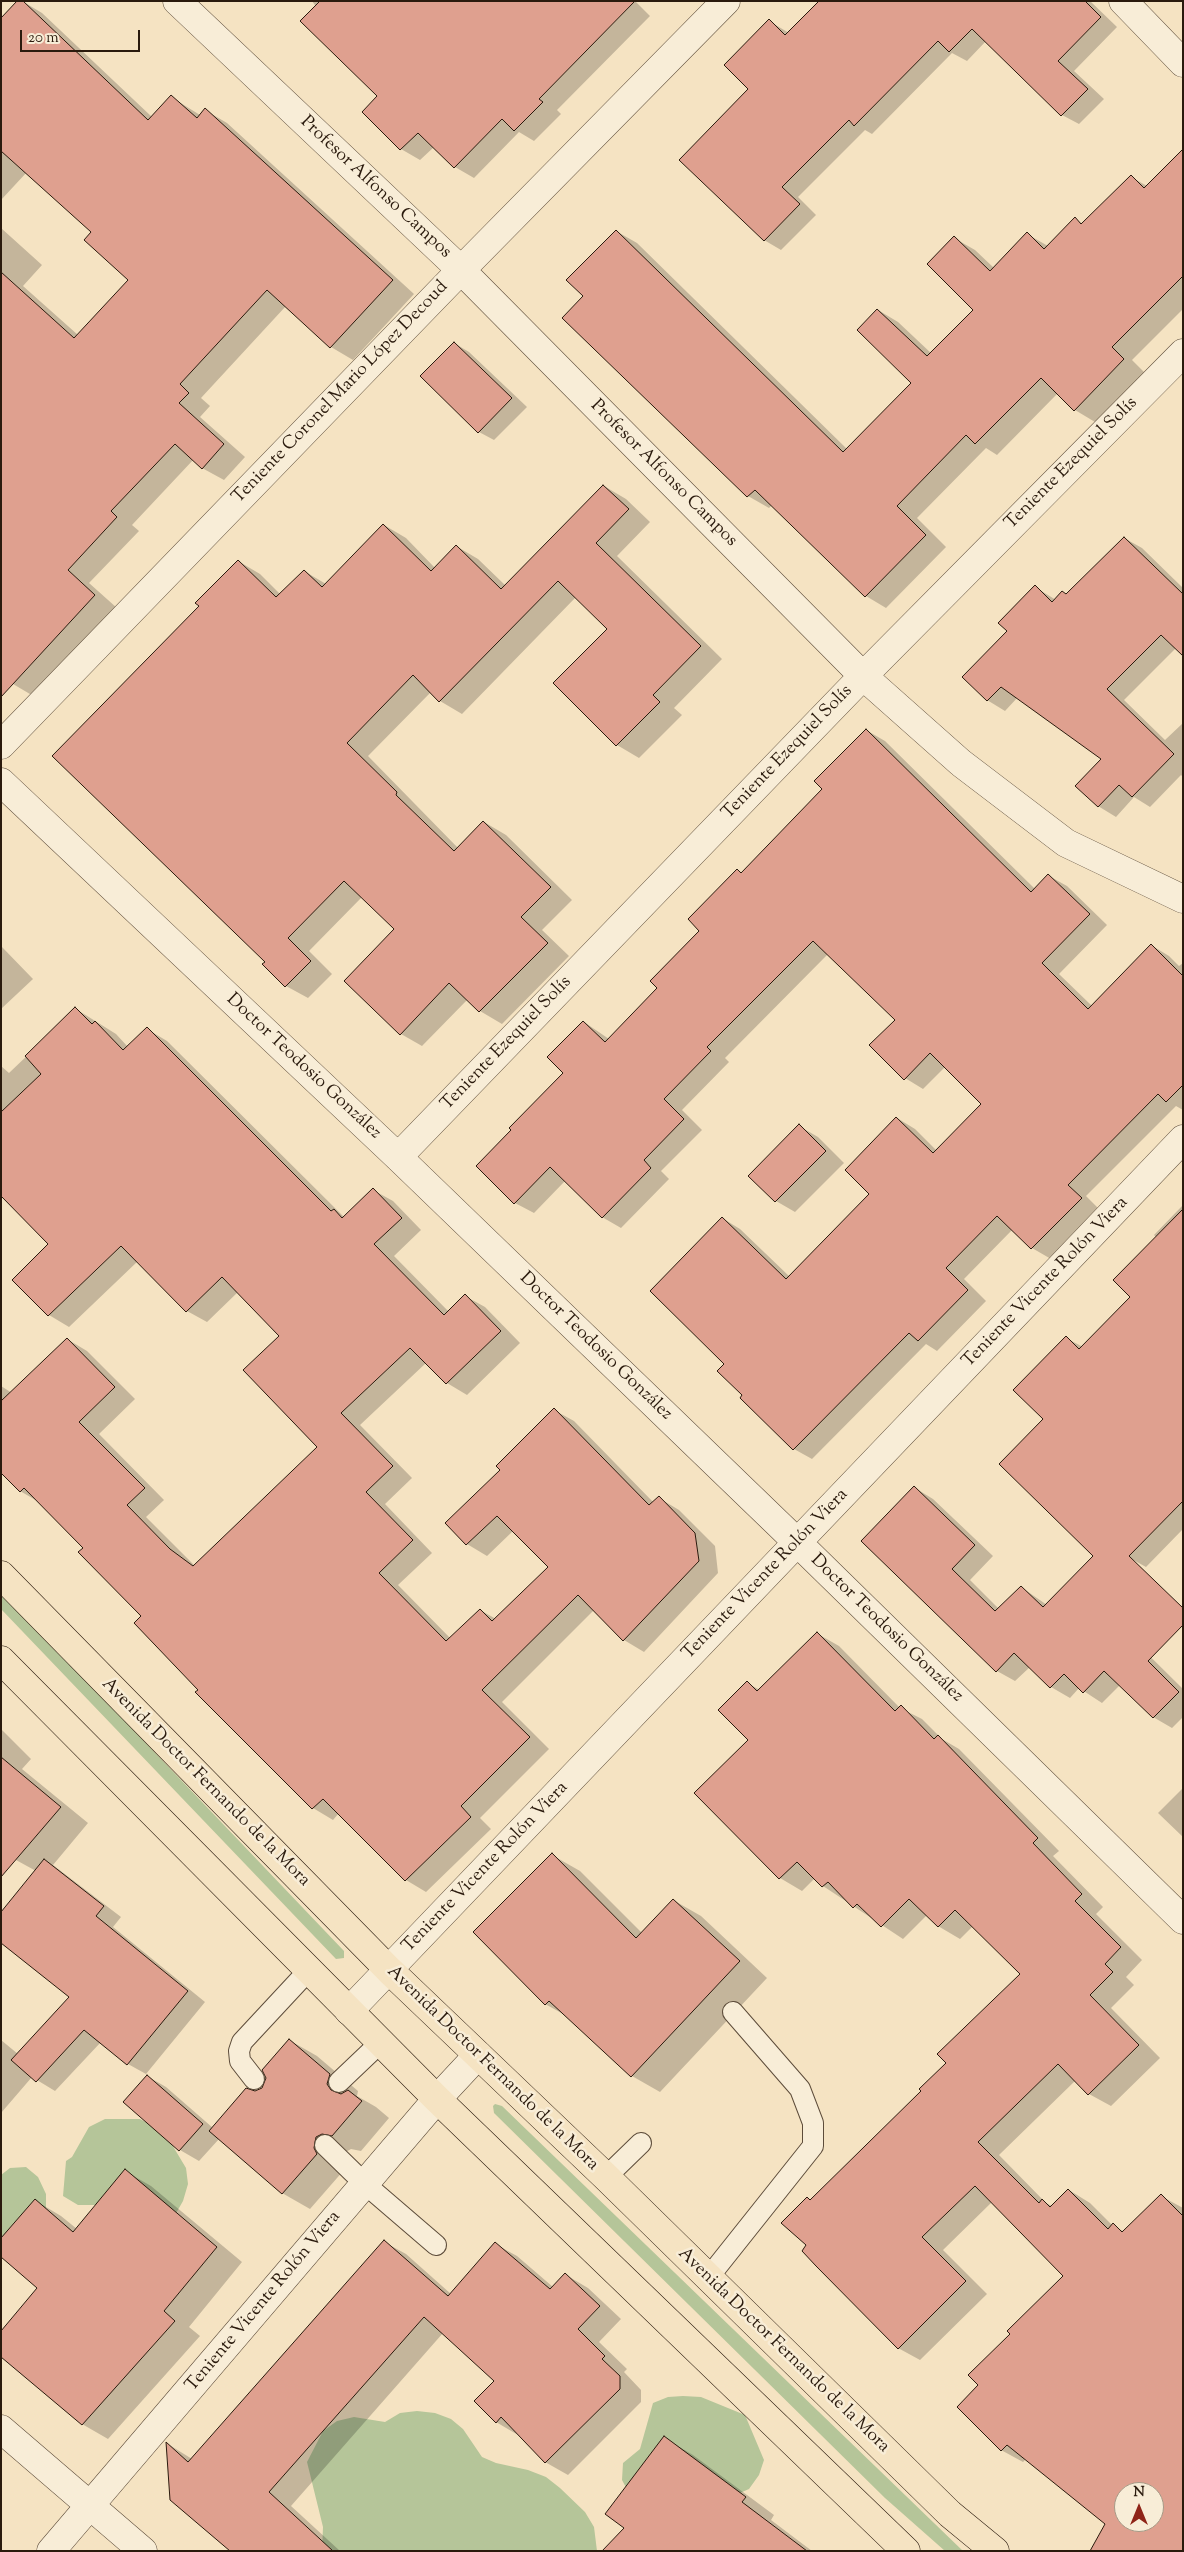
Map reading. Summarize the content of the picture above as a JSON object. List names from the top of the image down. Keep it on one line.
{"streets":{"highway":["Avenida Doctor Fernando de la Mora"],"street":["Profesor Alfonso Campos","Teniente Coronel Mario López Decoud","Teniente Ezequiel Solís","Doctor Teodosio González","Teniente Vicente Rolón Viera"]},"crossings":[["Profesor Alfonso Campos","Teniente Coronel Mario López Decoud"],["Profesor Alfonso Campos","Teniente Ezequiel Solís"],["Teniente Ezequiel Solís","Doctor Teodosio González"],["Doctor Teodosio González","Teniente Vicente Rolón Viera"],["Teniente Vicente Rolón Viera","Avenida Doctor Fernando de la Mora"]],"scale_bar":"20 m","north":"top"}
